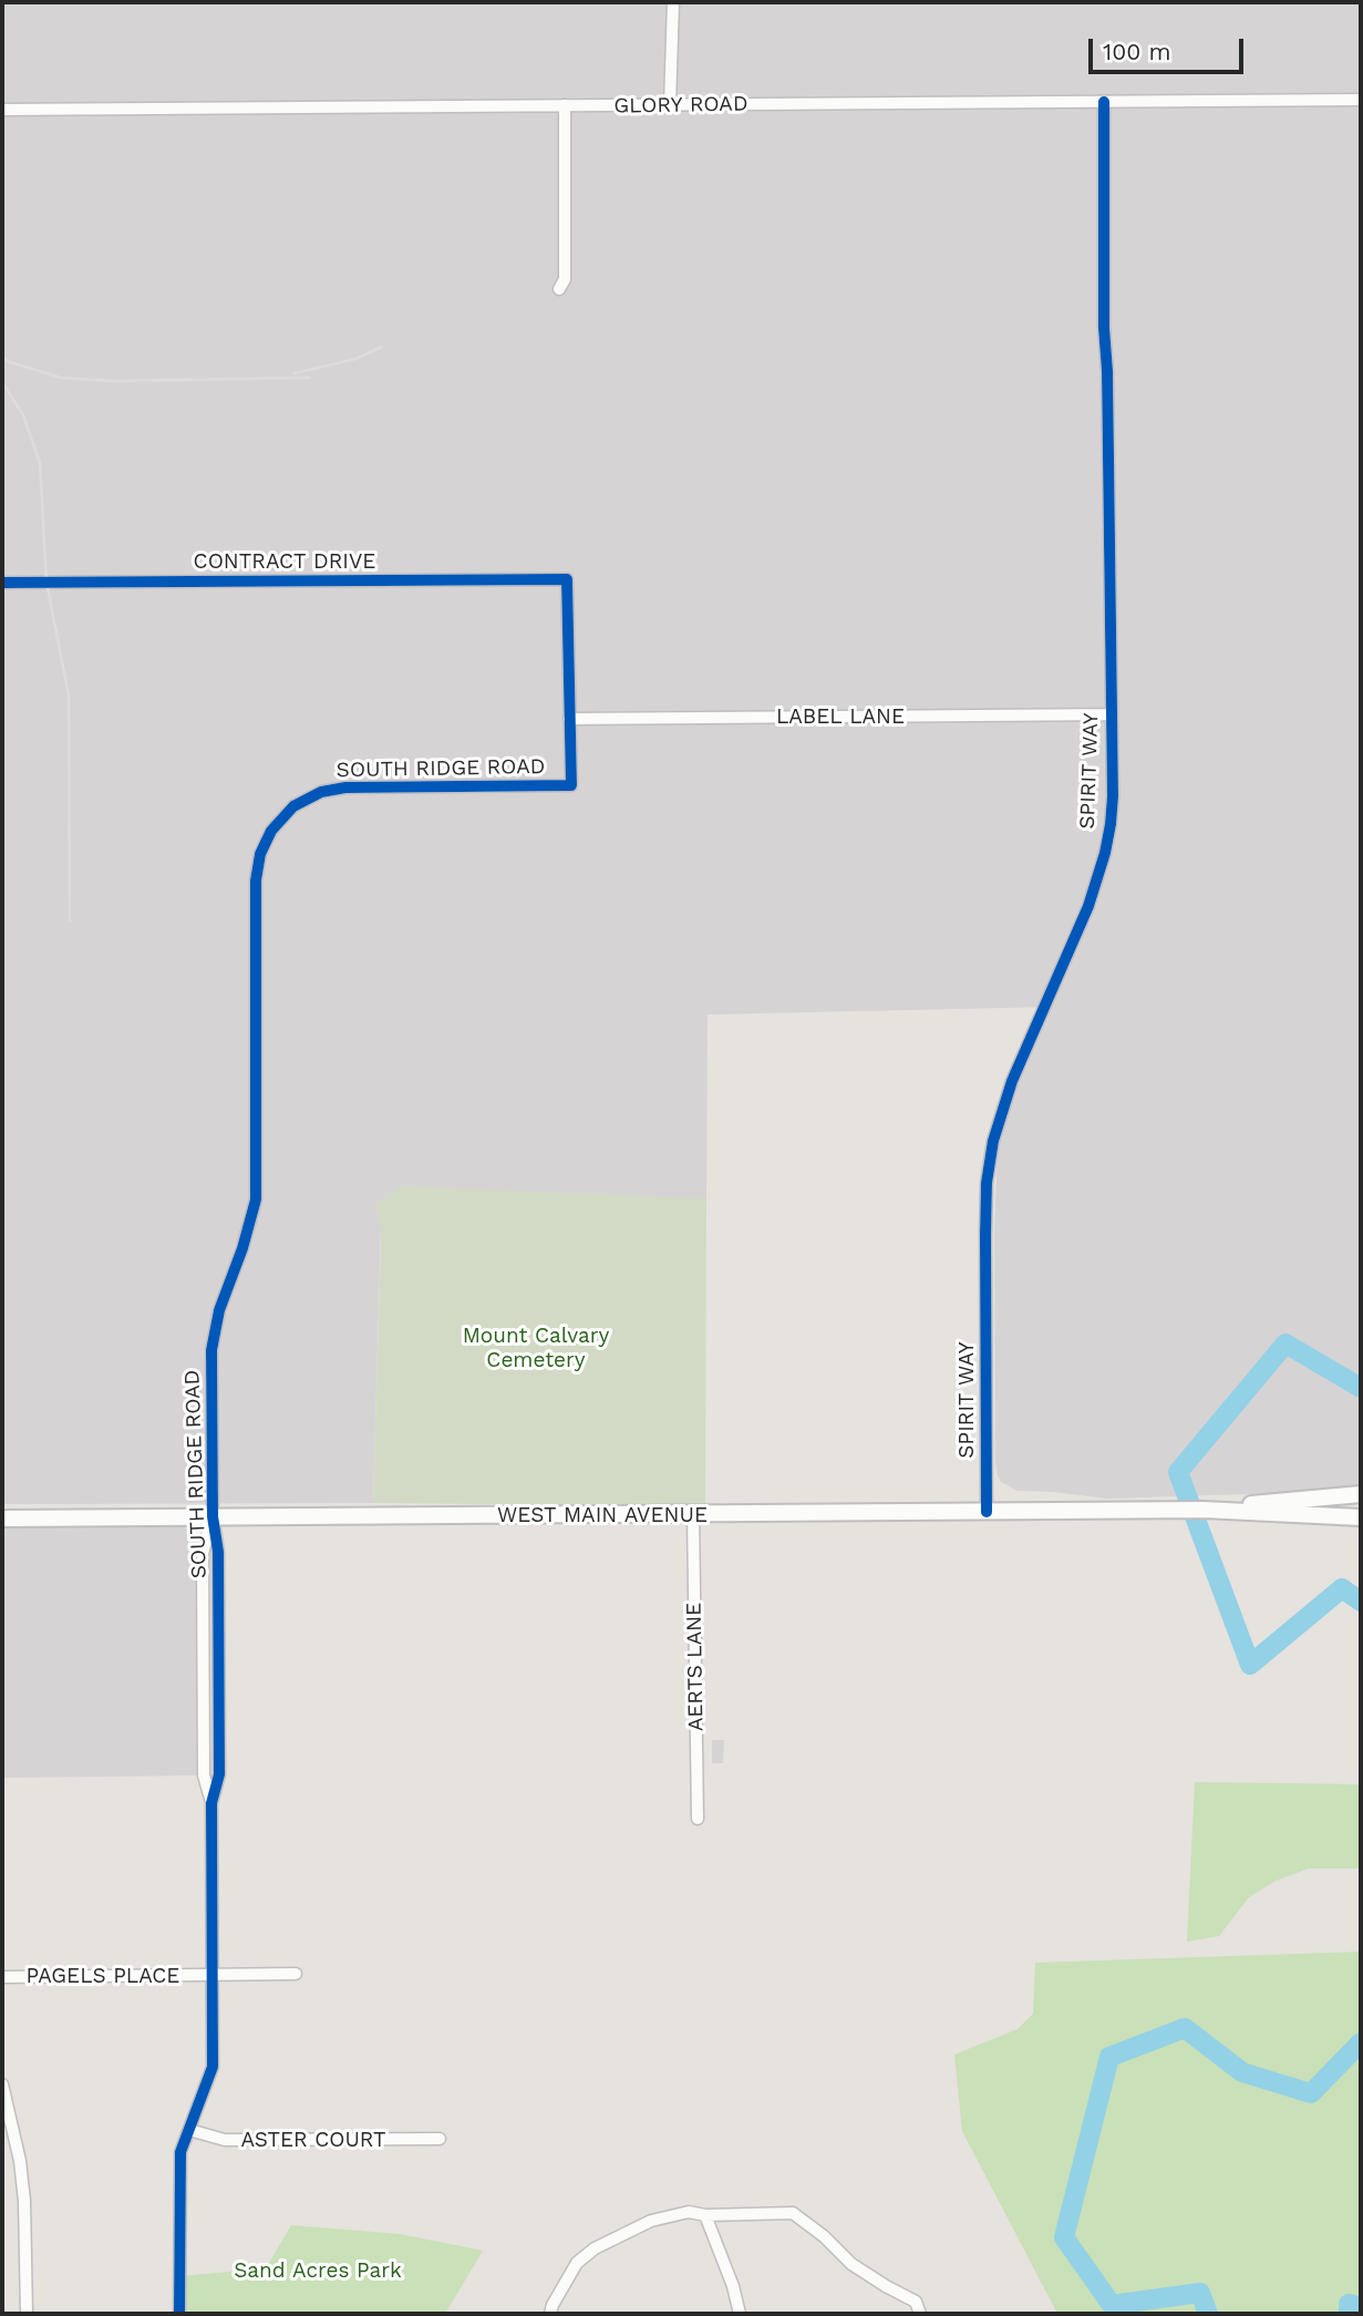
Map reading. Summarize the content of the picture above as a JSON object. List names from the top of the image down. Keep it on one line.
{"streets":{"main road":["WEST MAIN AVENUE"],"street":["GLORY ROAD","CONTRACT DRIVE","LABEL LANE","SOUTH RIDGE ROAD","SPIRIT WAY","AERTS LANE","PAGELS PLACE","ASTER COURT"]},"crossings":[["GLORY ROAD","SPIRIT WAY"],["CONTRACT DRIVE","SOUTH RIDGE ROAD"],["LABEL LANE","SOUTH RIDGE ROAD"],["LABEL LANE","SPIRIT WAY"],["SOUTH RIDGE ROAD","WEST MAIN AVENUE"],["SOUTH RIDGE ROAD","PAGELS PLACE"],["SOUTH RIDGE ROAD","ASTER COURT"],["SPIRIT WAY","WEST MAIN AVENUE"],["WEST MAIN AVENUE","AERTS LANE"]],"parks":["Mount Calvary Cemetery","Sand Acres Park"],"scale_bar":"100 m"}
